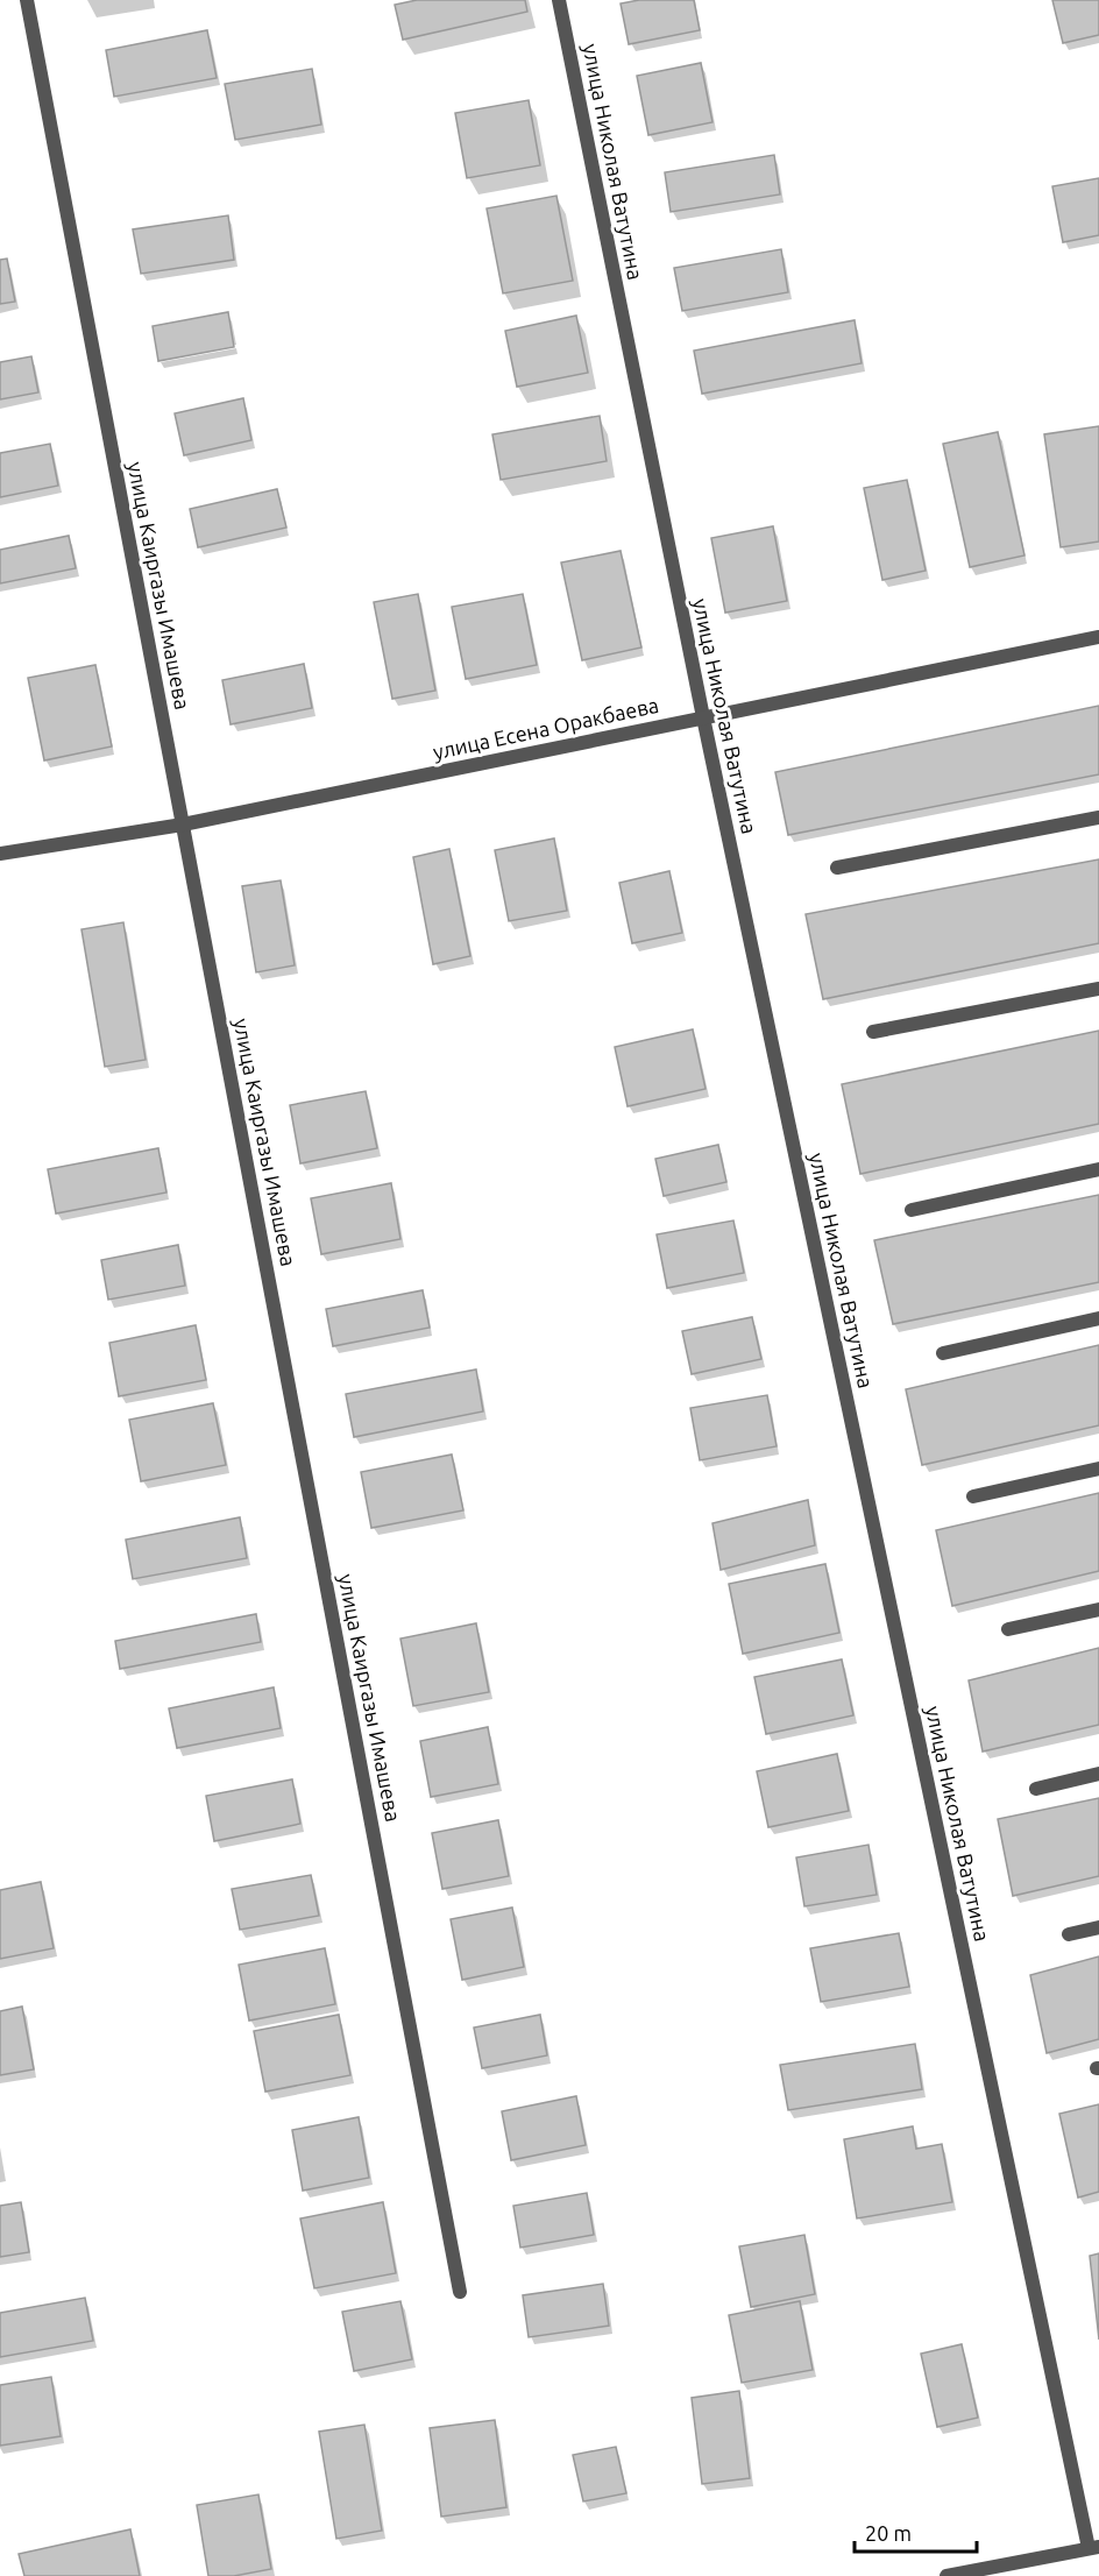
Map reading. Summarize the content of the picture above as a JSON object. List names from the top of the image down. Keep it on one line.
{"streets":{"street":["улица Николая Ватутина","улица Каиргазы Имашева","улица Есена Оракбаева"]},"crossings":[["улица Николая Ватутина","улица Есена Оракбаева"],["улица Каиргазы Имашева","улица Есена Оракбаева"]],"scale_bar":"20 m"}
